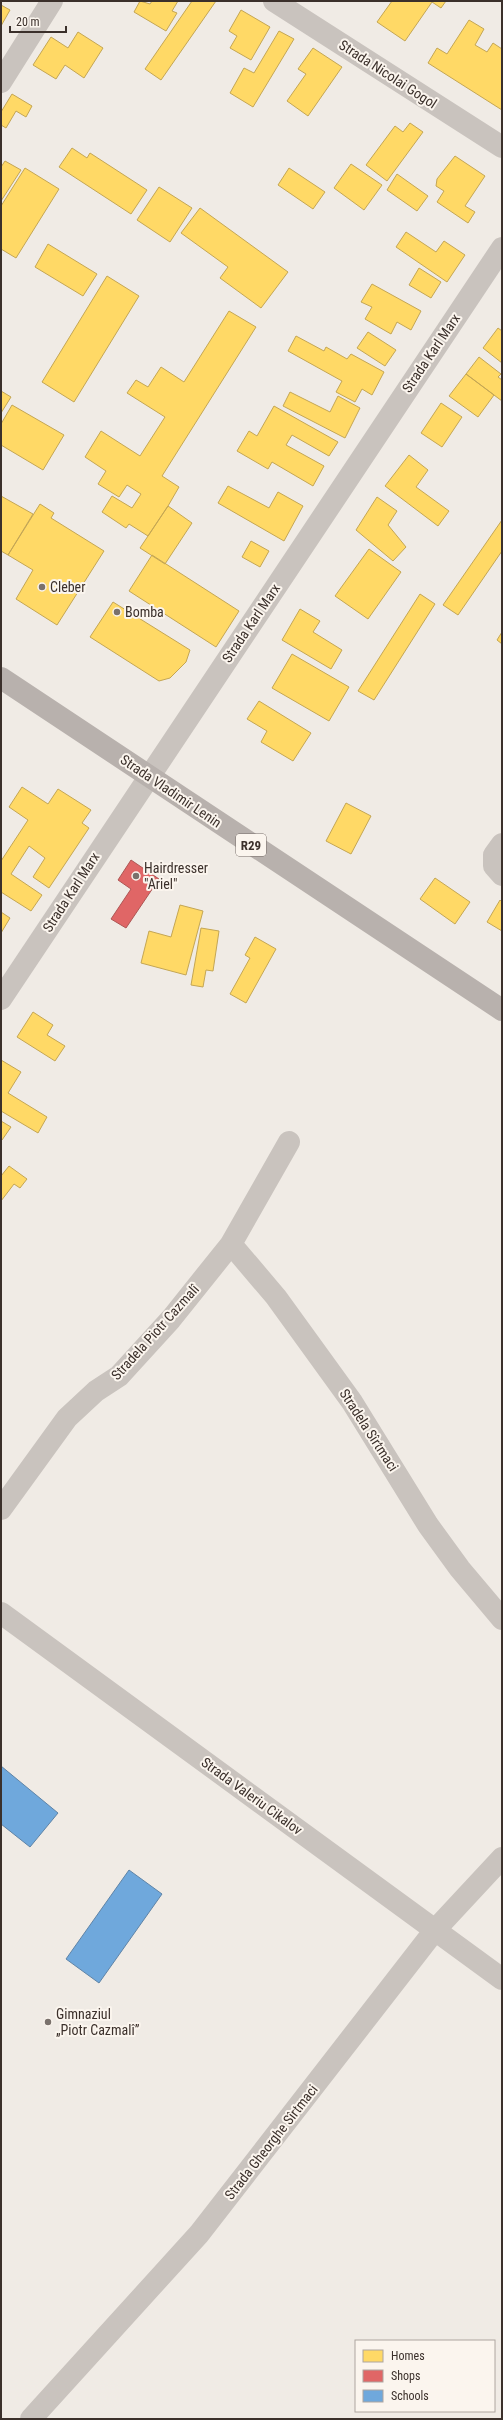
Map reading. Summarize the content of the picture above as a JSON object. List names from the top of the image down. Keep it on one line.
{"streets":{"main road":["Strada Vladimir Lenin","R29"],"street":["Strada Nicolai Gogol","Strada Karl Marx","Stradela Piotr Cazmalî","Stradela Sîrtmaci","Strada Valeriu Cikalov","Strada Gheorghe Sîrtmaci"]},"crossings":[["Strada Karl Marx","Strada Vladimir Lenin"],["Stradela Piotr Cazmalî","Stradela Sîrtmaci"],["Strada Valeriu Cikalov","Strada Gheorghe Sîrtmaci"]],"places":["Cleber","Bomba","Hairdresser \"Ariel\"","Gimnaziul „Piotr Cazmalî”"],"legend":["Homes","Shops","Schools"],"scale_bar":"20 m"}
